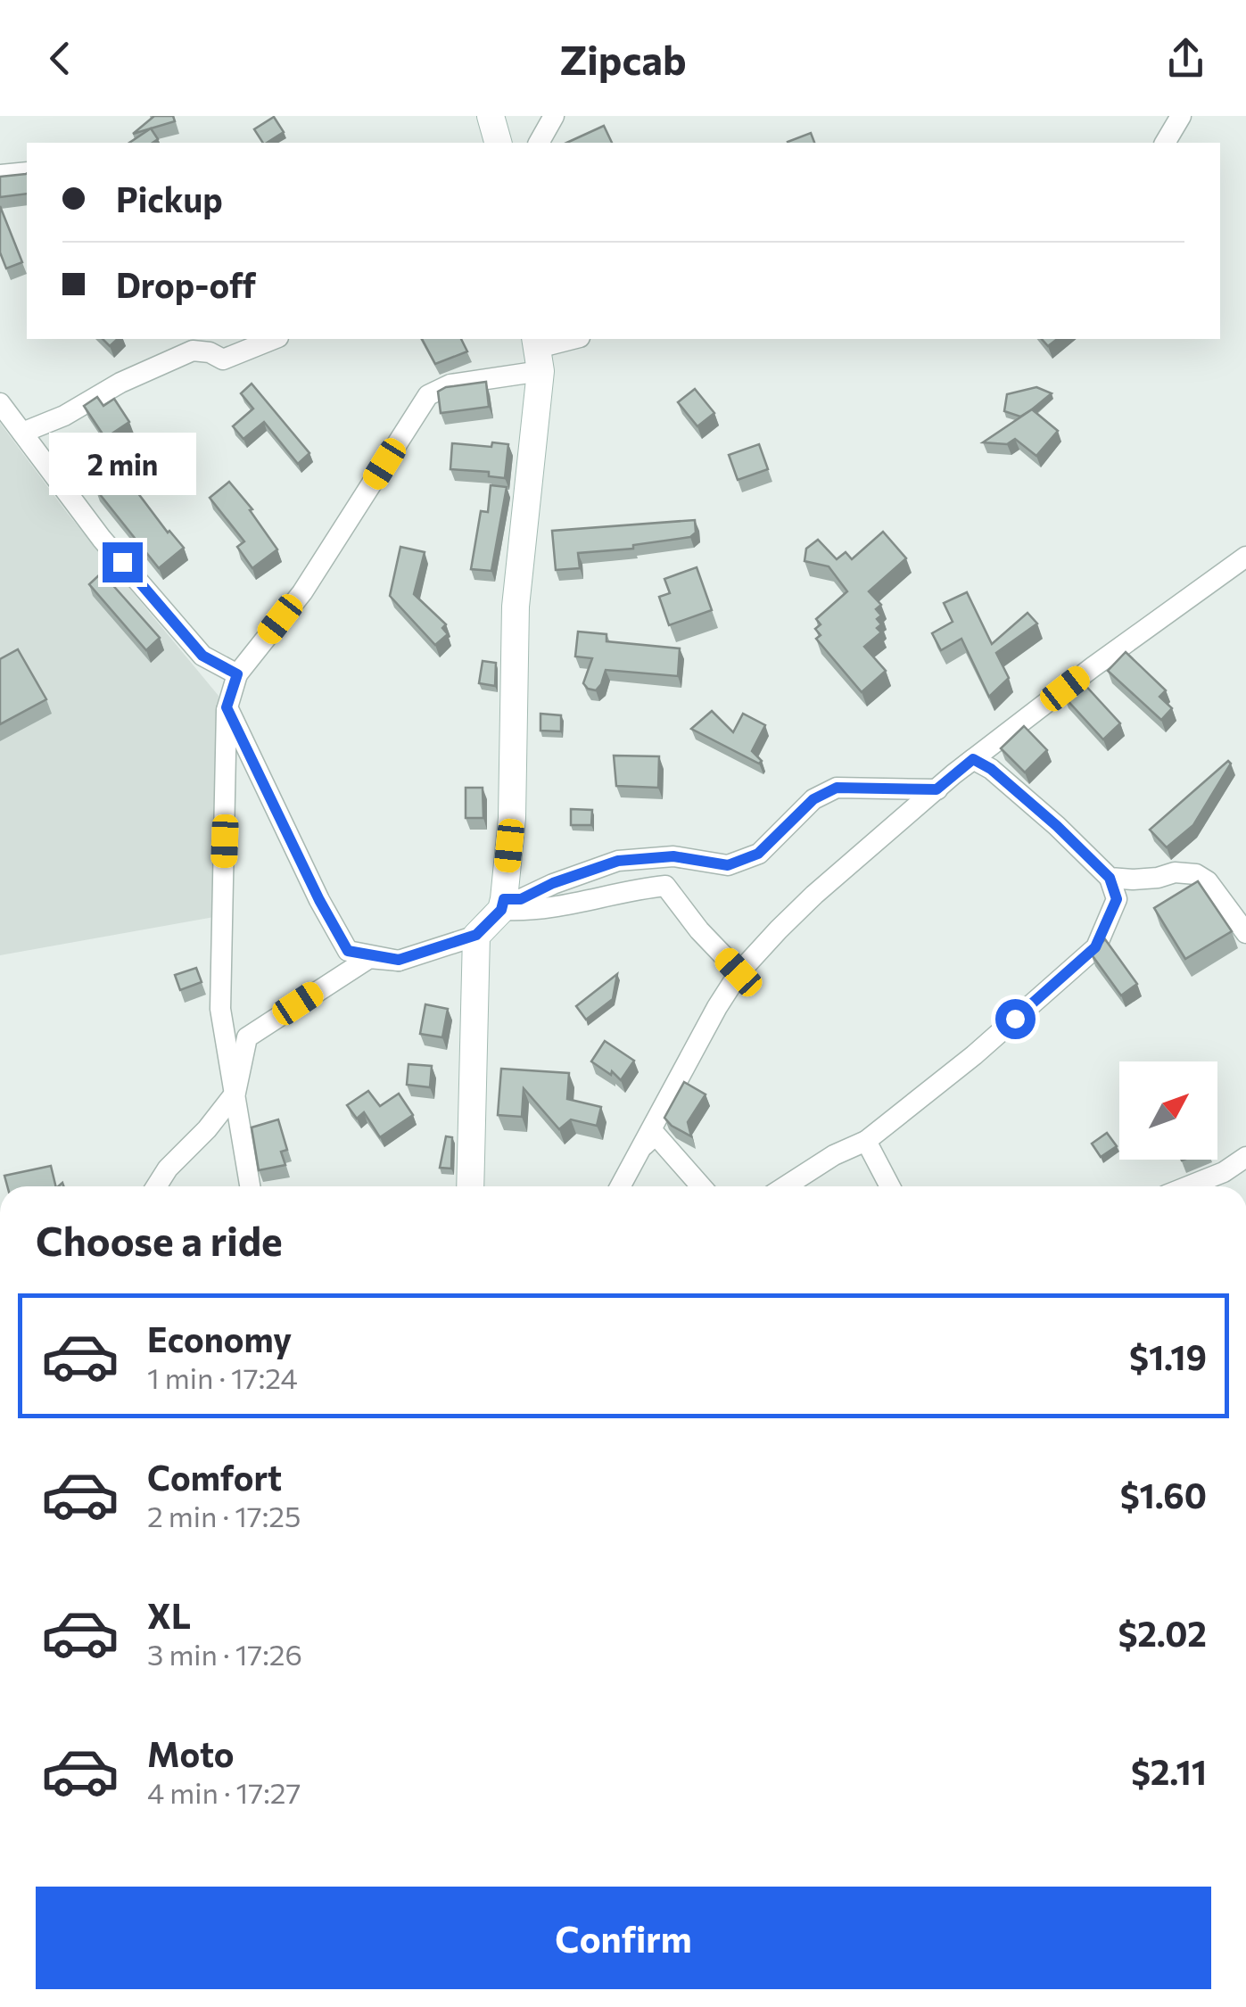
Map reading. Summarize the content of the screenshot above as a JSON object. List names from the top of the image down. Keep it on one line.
{"north":"top right","page":{"header":"Zipcab","banner":["Pickup","Drop-off"],"bubble":"2 min","heading":"Choose a ride","list":[{"name":"Economy","note":"1 min · 17:24","value":"$1.19"},{"name":"Comfort","note":"2 min · 17:25","value":"$1.60"},{"name":"XL","note":"3 min · 17:26","value":"$2.02"},{"name":"Moto","note":"4 min · 17:27","value":"$2.11"}],"buttons":"Confirm"}}
